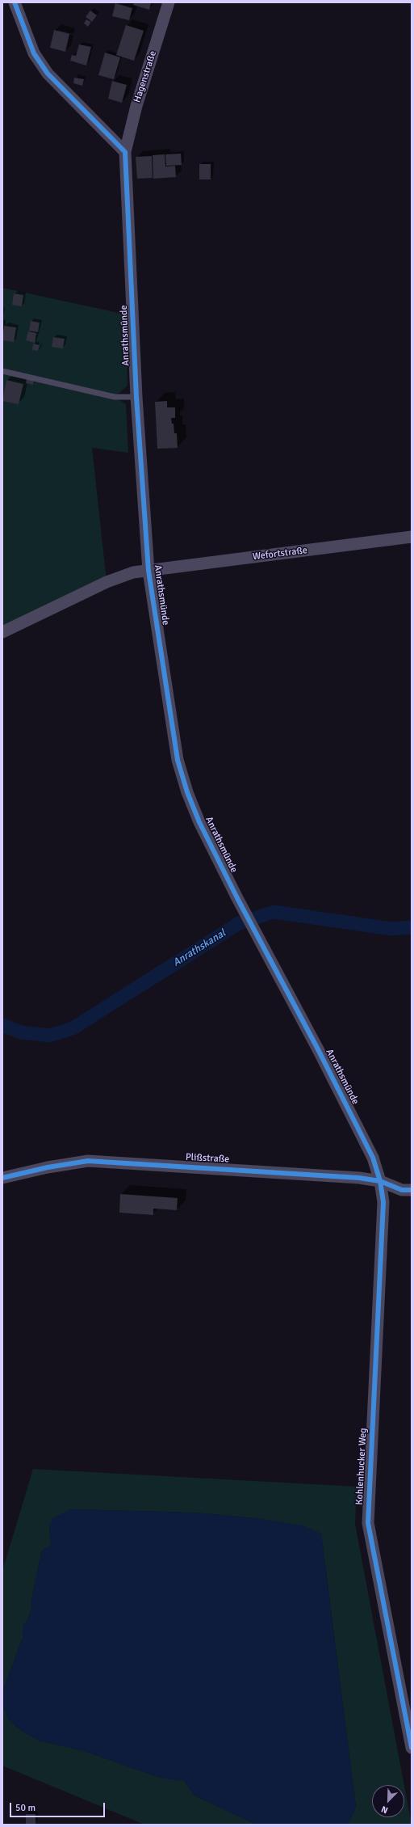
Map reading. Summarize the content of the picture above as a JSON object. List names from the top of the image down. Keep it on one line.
{"streets":{"street":["Hagenstraße","Anrathsmünde","Wefortstraße","Plißstraße","Kohlenhucker Weg"]},"crossings":[["Hagenstraße","Anrathsmünde"],["Anrathsmünde","Wefortstraße"],["Anrathsmünde","Plißstraße"],["Anrathsmünde","Kohlenhucker Weg"],["Plißstraße","Kohlenhucker Weg"]],"water":["Anrathskanal"],"scale_bar":"50 m","north":"bottom left"}
